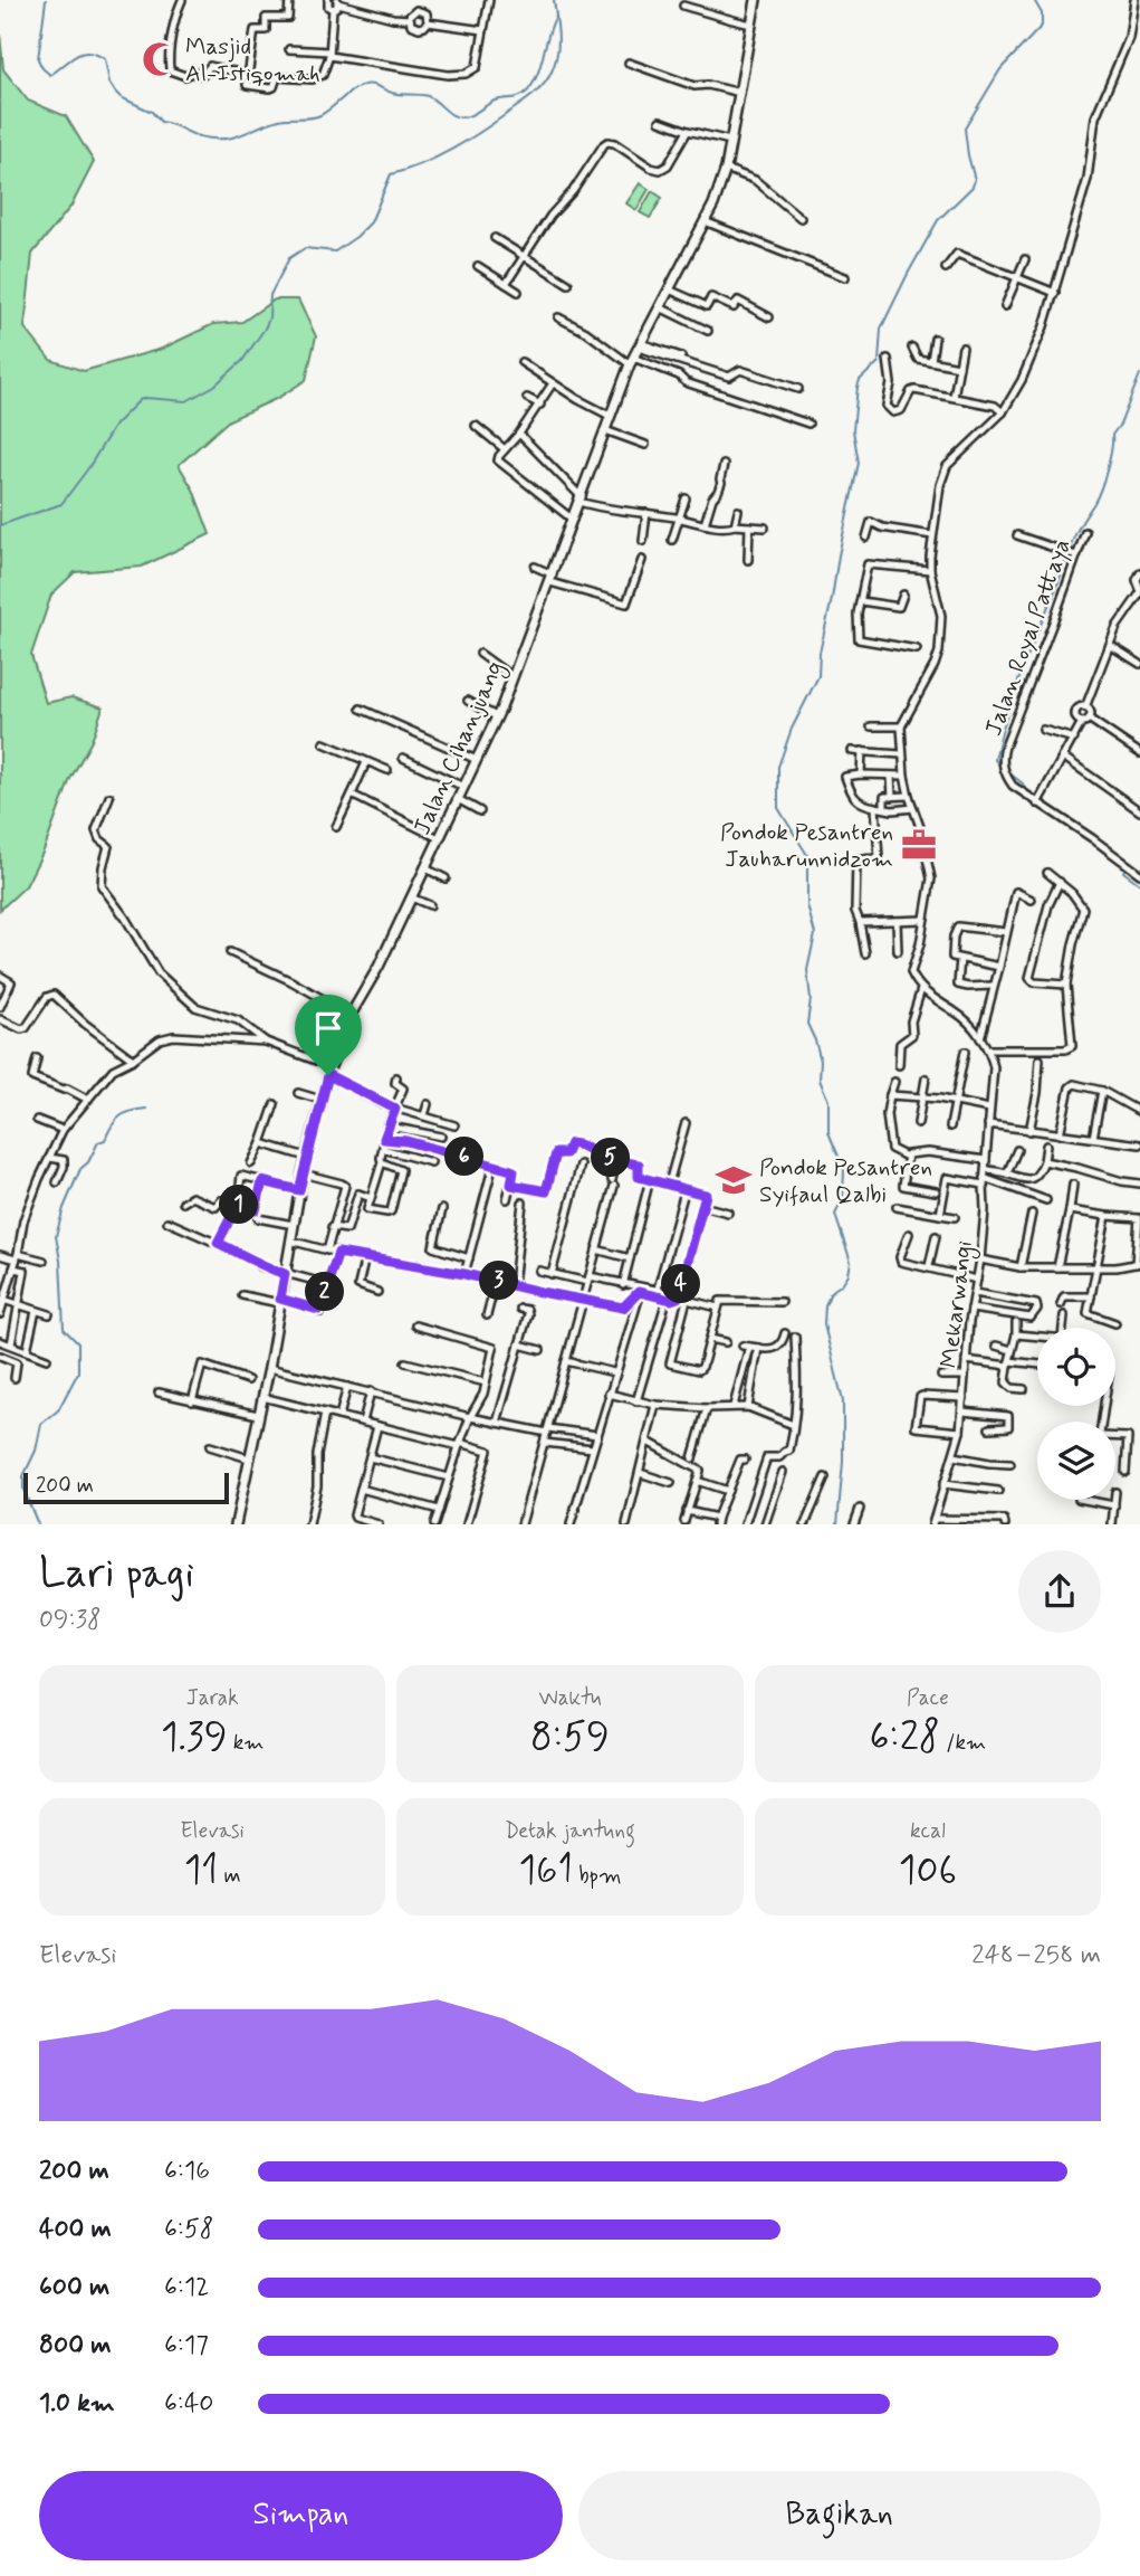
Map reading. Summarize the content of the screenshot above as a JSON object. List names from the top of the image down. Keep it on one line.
{"streets":{"main road":["Jalan Cihanjuang"],"street":["Jalan Royal Pattaya","Mekarwangi"]},"places":{"mosque":["Masjid Al-Istiqomah"],"office":["Pondok Pesantren Jauharunnidzom"],"school or university":["Pondok Pesantren Syifaul Qalbi"]},"scale_bar":"200 m","page":{"pins":["6","5","1","3","4","2"],"scale":"200 m","heading":["Lari pagi","09:38"],"stats":[["Jarak","1.39 km"],["Waktu","8:59"],["Pace","6:28 /km"],["Elevasi","11 m"],["Detak jantung","161 bpm"],["kcal","106"]],"chart":["Elevasi","248–258 m"],"list":[{"name":"200 m","note":"6:16"},{"name":"400 m","note":"6:58"},{"name":"600 m","note":"6:12"},{"name":"800 m","note":"6:17"},{"name":"1.0 km","note":"6:40"}],"buttons":["Simpan","Bagikan"]}}
